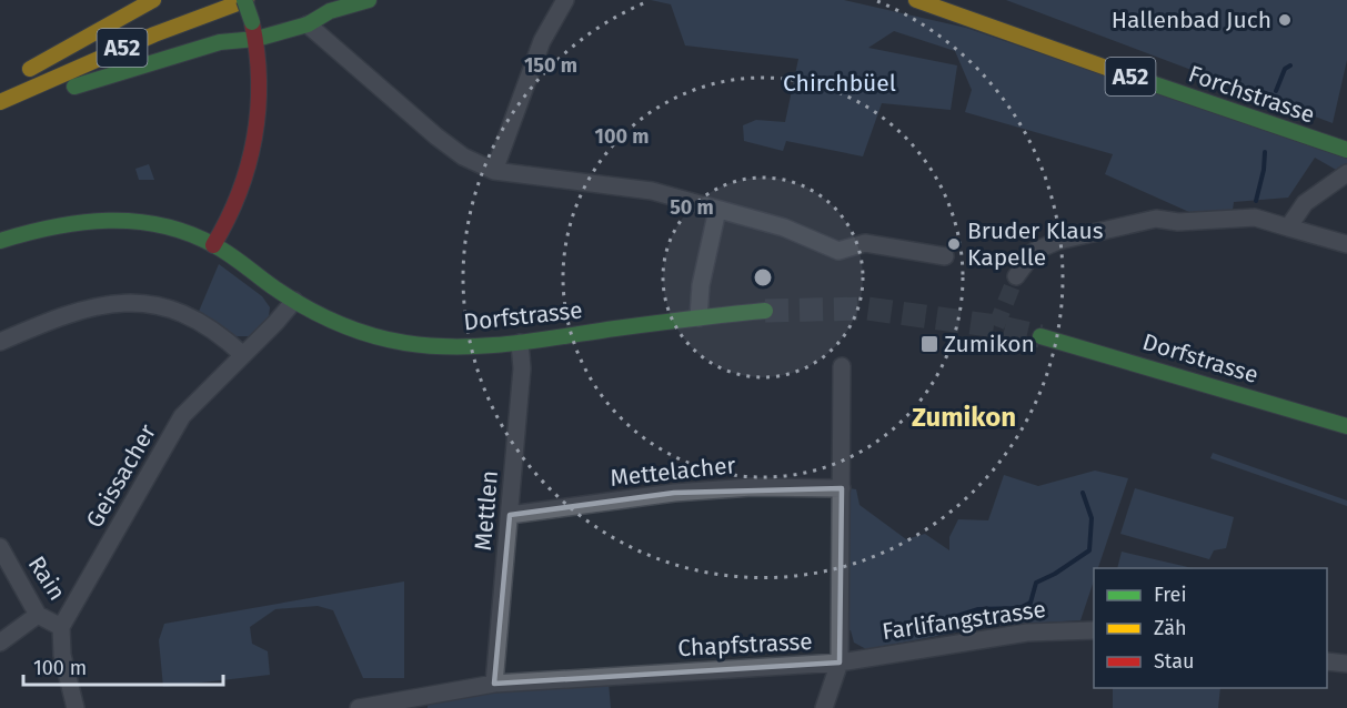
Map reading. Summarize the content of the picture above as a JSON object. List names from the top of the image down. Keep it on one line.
{"streets":{"main road":["A52","Forchstrasse","Dorfstrasse"],"street":["Mettelacher","Geissacher","Mettlen","Rain","Farlifangstrasse","Chapfstrasse"]},"crossings":[["Dorfstrasse","Geissacher"],["Dorfstrasse","Mettlen"],["Mettelacher","Mettlen"],["Mettelacher","Chapfstrasse"],["Geissacher","Rain"],["Mettlen","Chapfstrasse"],["Farlifangstrasse","Chapfstrasse"]],"districts":["Zumikon"],"parks":["Chirchbüel"],"places":{"other":["Hallenbad Juch","Bruder Klaus Kapelle"],"transit":["Zumikon"]},"legend":["Frei","Zäh","Stau"],"scale_bar":"100 m","rings":["150 m","100 m","50 m"]}
